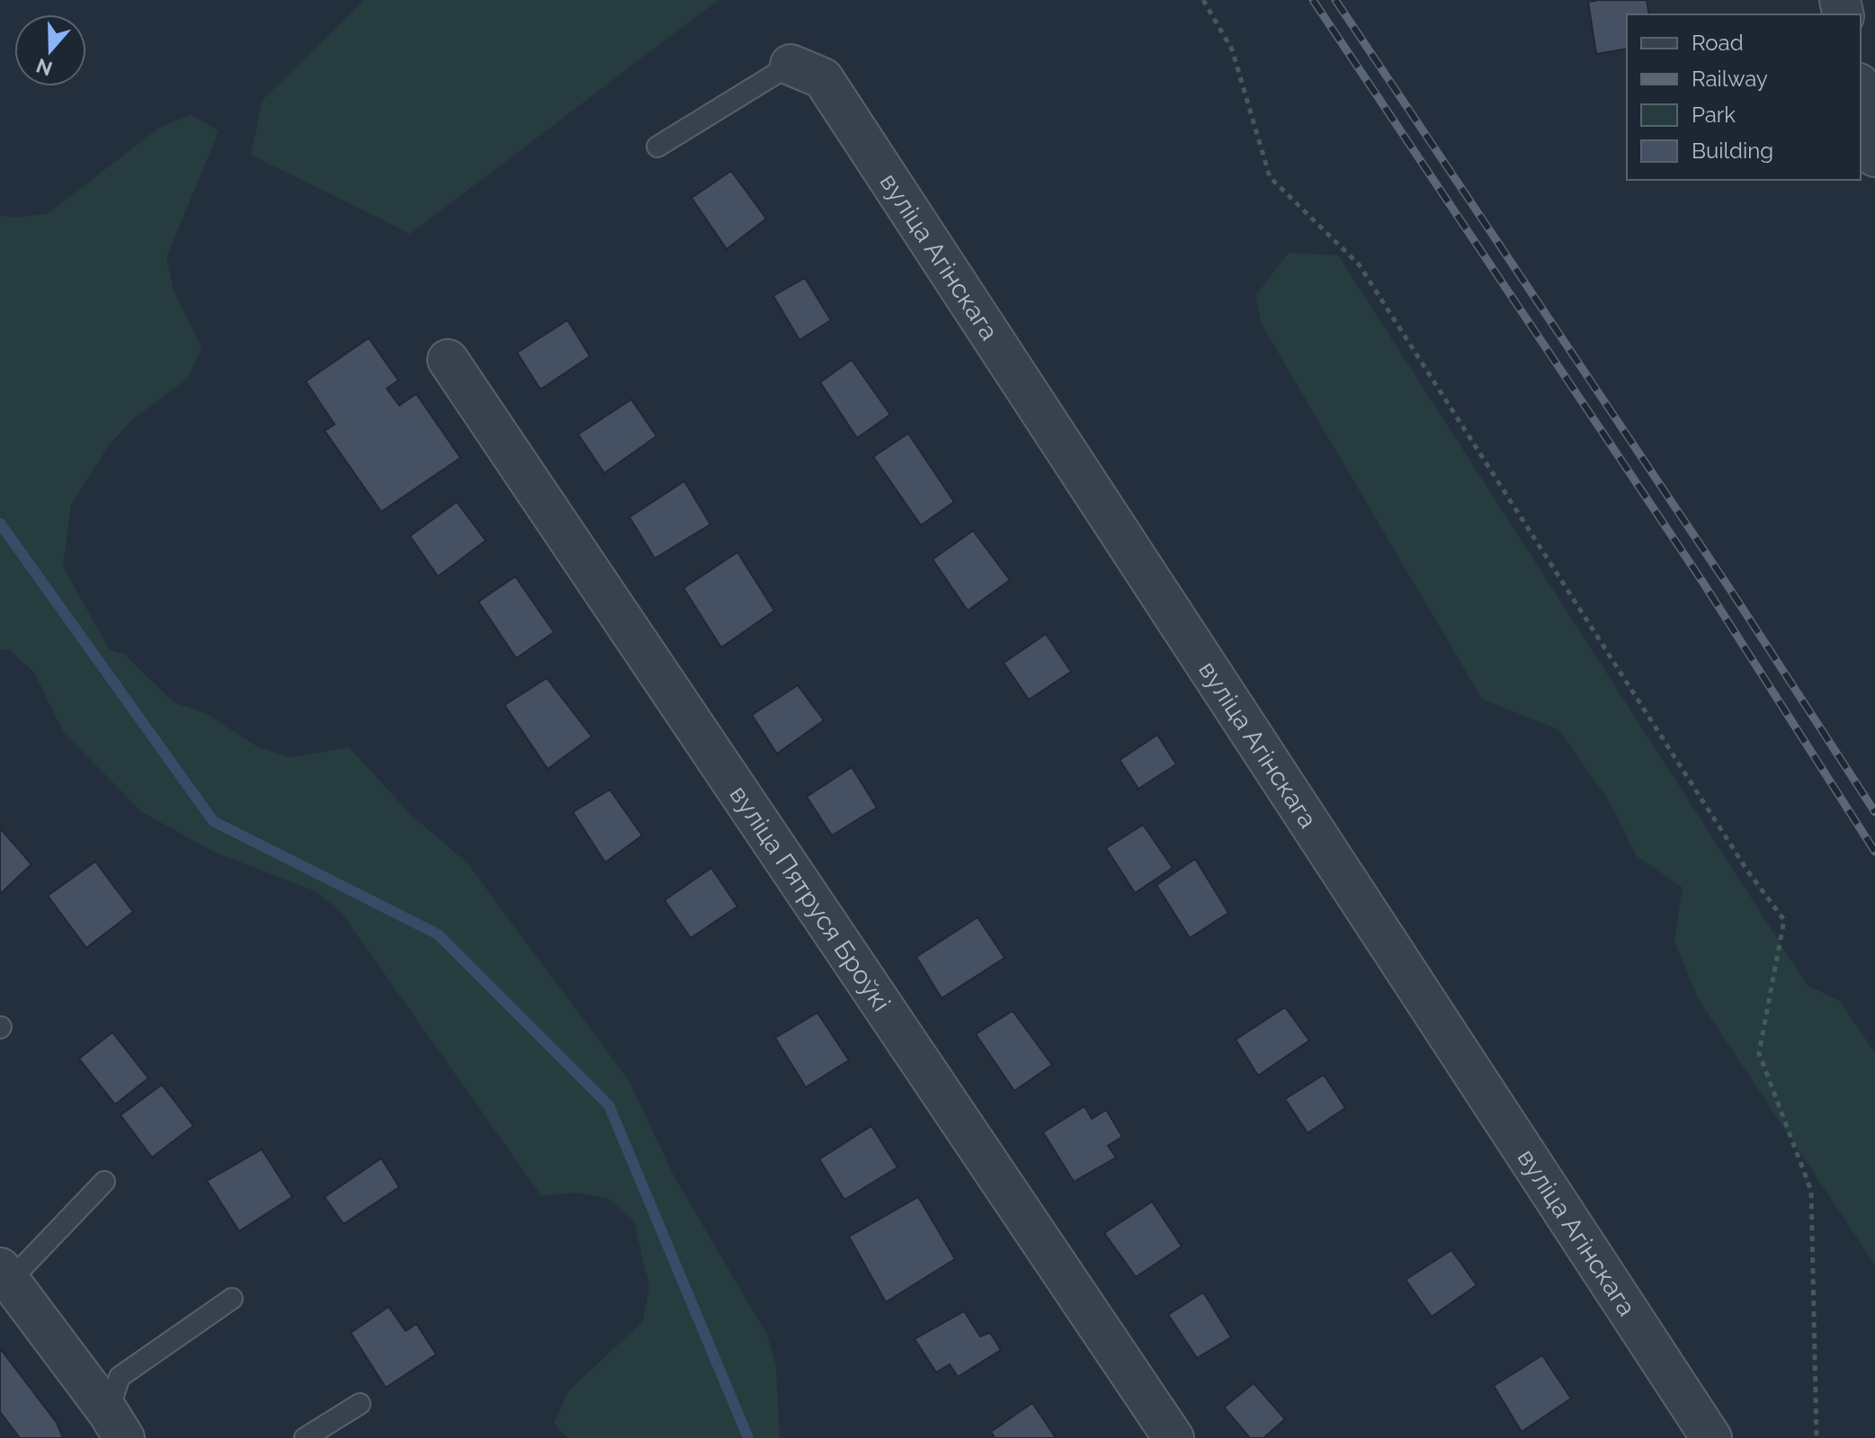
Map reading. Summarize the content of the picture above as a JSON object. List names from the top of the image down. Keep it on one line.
{"streets":{"street":["вуліца Агінскага","вуліца Пятруся Броўкі"]},"legend":["Road","Railway","Park","Building"],"north":"bottom"}
